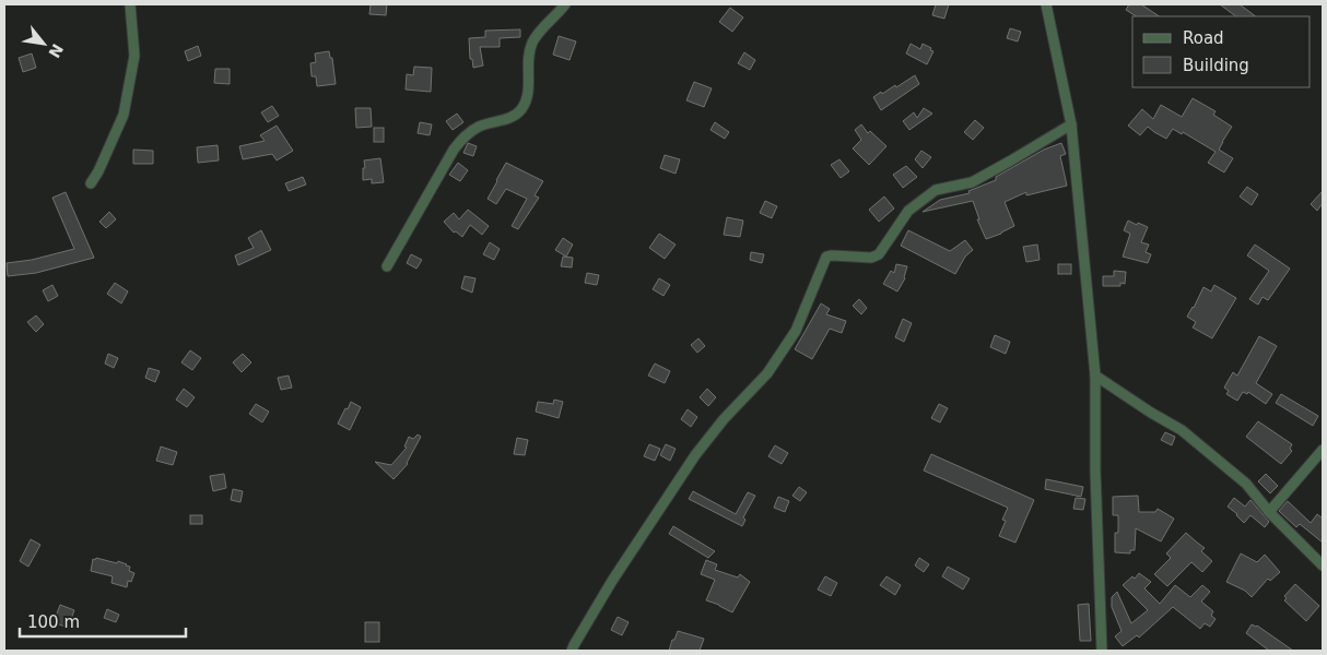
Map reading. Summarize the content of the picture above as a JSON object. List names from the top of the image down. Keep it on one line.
{"legend":["Road","Building"],"scale_bar":"100 m","north":"bottom right"}
